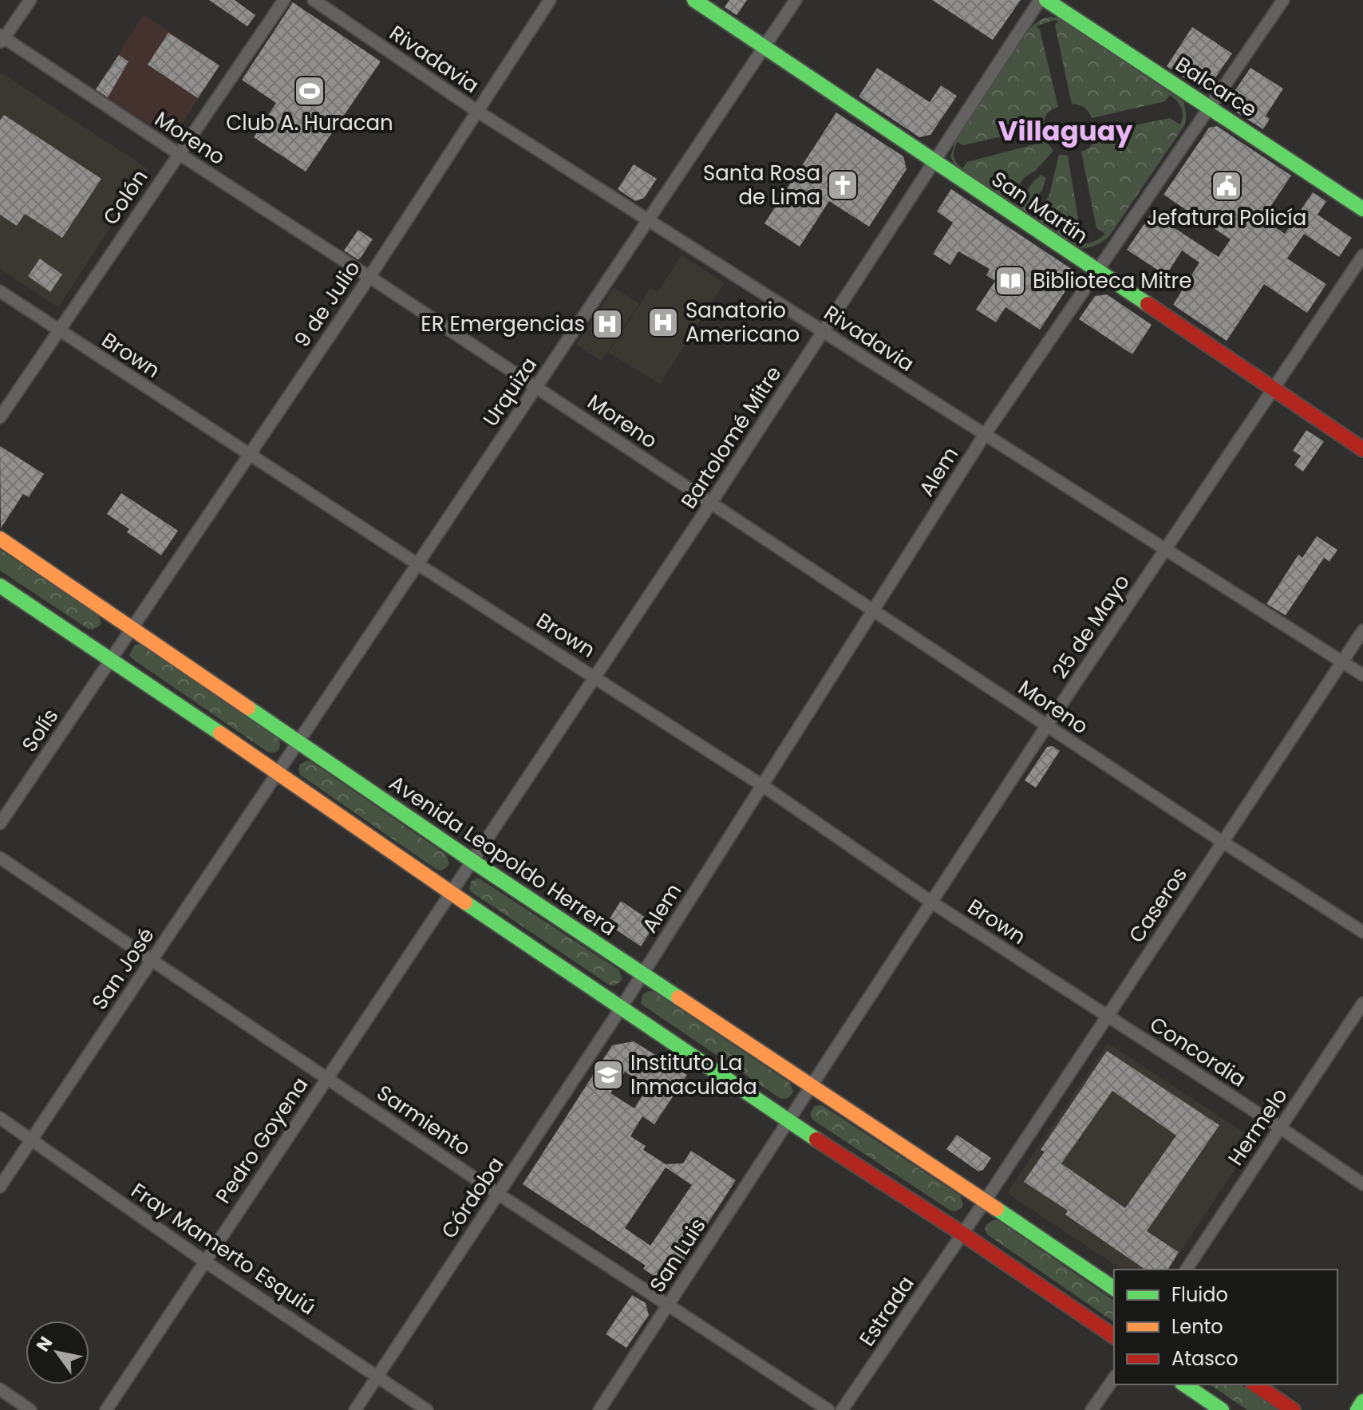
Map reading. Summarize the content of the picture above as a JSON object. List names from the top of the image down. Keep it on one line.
{"streets":{"street":["Rivadavia","Balcarce","Moreno","Colón","San Martín","9 de Julio","Brown","Urquiza","Bartolomé Mitre","Alem","25 de Mayo","Solís","Avenida Leopoldo Herrera","Caseros","San José","Concordia","Sarmiento","Hermelo","Pedro Goyena","Córdoba","Fray Mamerto Esquiú","San Luis","Estrada"]},"crossings":[["Rivadavia","9 de Julio"],["Rivadavia","Urquiza"],["Rivadavia","Bartolomé Mitre"],["Rivadavia","Alem"],["Rivadavia","25 de Mayo"],["Rivadavia","Caseros"],["Balcarce","Alem"],["Moreno","Colón"],["Moreno","9 de Julio"],["Moreno","Urquiza"],["Moreno","Bartolomé Mitre"],["Moreno","Alem"],["Moreno","25 de Mayo"],["Moreno","Caseros"],["Colón","Brown"],["San Martín","Urquiza"],["San Martín","Bartolomé Mitre"],["San Martín","Alem"],["San Martín","25 de Mayo"],["9 de Julio","Brown"],["9 de Julio","Solís"],["9 de Julio","Avenida Leopoldo Herrera"],["Brown","Urquiza"],["Brown","Bartolomé Mitre"],["Brown","Alem"],["Brown","25 de Mayo"],["Brown","Caseros"],["Brown","Concordia"],["Urquiza","Avenida Leopoldo Herrera"],["Urquiza","San José"],["Bartolomé Mitre","Avenida Leopoldo Herrera"],["Bartolomé Mitre","Pedro Goyena"],["Alem","Avenida Leopoldo Herrera"],["Alem","Córdoba"],["25 de Mayo","Avenida Leopoldo Herrera"],["25 de Mayo","San Luis"],["Solís","Avenida Leopoldo Herrera"],["Avenida Leopoldo Herrera","Caseros"],["Avenida Leopoldo Herrera","San José"],["Avenida Leopoldo Herrera","Pedro Goyena"],["Avenida Leopoldo Herrera","San Luis"],["Avenida Leopoldo Herrera","Estrada"],["Caseros","Concordia"],["Caseros","Estrada"],["San José","Sarmiento"],["San José","Fray Mamerto Esquiú"],["Concordia","Hermelo"],["Sarmiento","Pedro Goyena"],["Sarmiento","Córdoba"],["Sarmiento","San Luis"],["Pedro Goyena","Fray Mamerto Esquiú"],["Córdoba","Fray Mamerto Esquiú"]],"districts":["Villaguay"],"places":{"sports":["Club A. Huracan"],"church":["Santa Rosa de Lima"],"public building":["Jefatura Policía"],"library":["Biblioteca Mitre"],"hospital":["Sanatorio Americano","ER Emergencias"],"school or university":["Instituto La Inmaculada"]},"legend":["Fluido","Lento","Atasco"],"north":"top left"}
